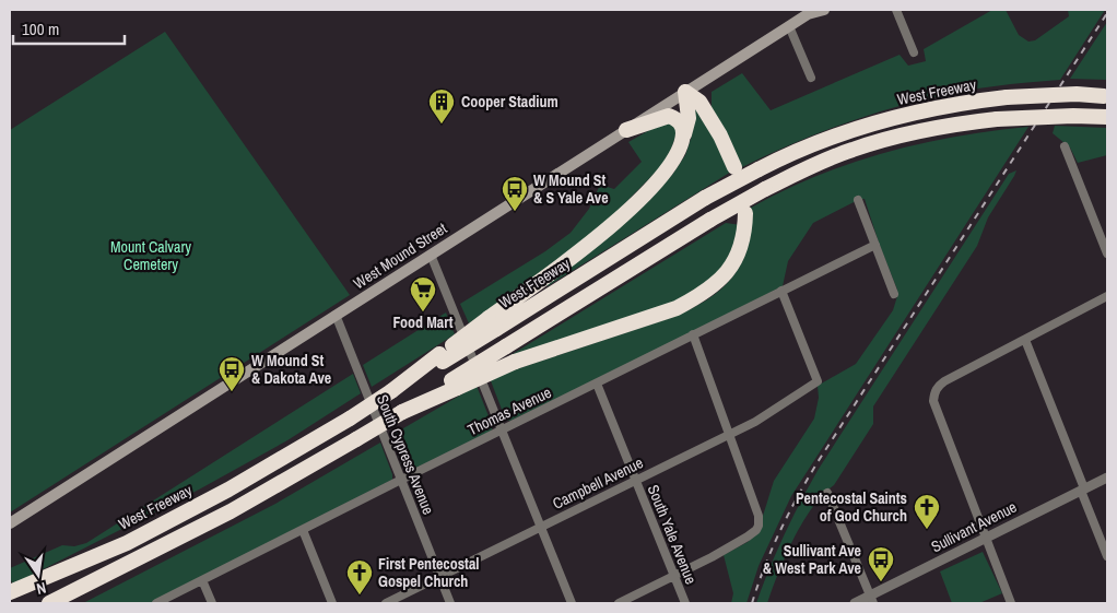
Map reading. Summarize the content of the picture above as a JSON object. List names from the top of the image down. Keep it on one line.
{"streets":{"highway":["West Freeway"],"main road":["West Mound Street"],"street":["Thomas Avenue","South Cypress Avenue","Campbell Avenue","Sullivant Avenue","South Yale Avenue"]},"crossings":[["West Mound Street","South Cypress Avenue"],["Thomas Avenue","South Cypress Avenue"],["Thomas Avenue","Campbell Avenue"],["Thomas Avenue","South Yale Avenue"],["South Cypress Avenue","Campbell Avenue"],["Campbell Avenue","South Yale Avenue"]],"parks":["Mount Calvary Cemetery"],"places":{"building":["Cooper Stadium"],"bus stop":["W Mound St & S Yale Ave","W Mound St & Dakota Ave","Sullivant Ave & West Park Ave"],"supermarket":["Food Mart"],"church":["Pentecostal Saints of God Church","First Pentecostal Gospel Church"]},"scale_bar":"100 m","north":"bottom"}
